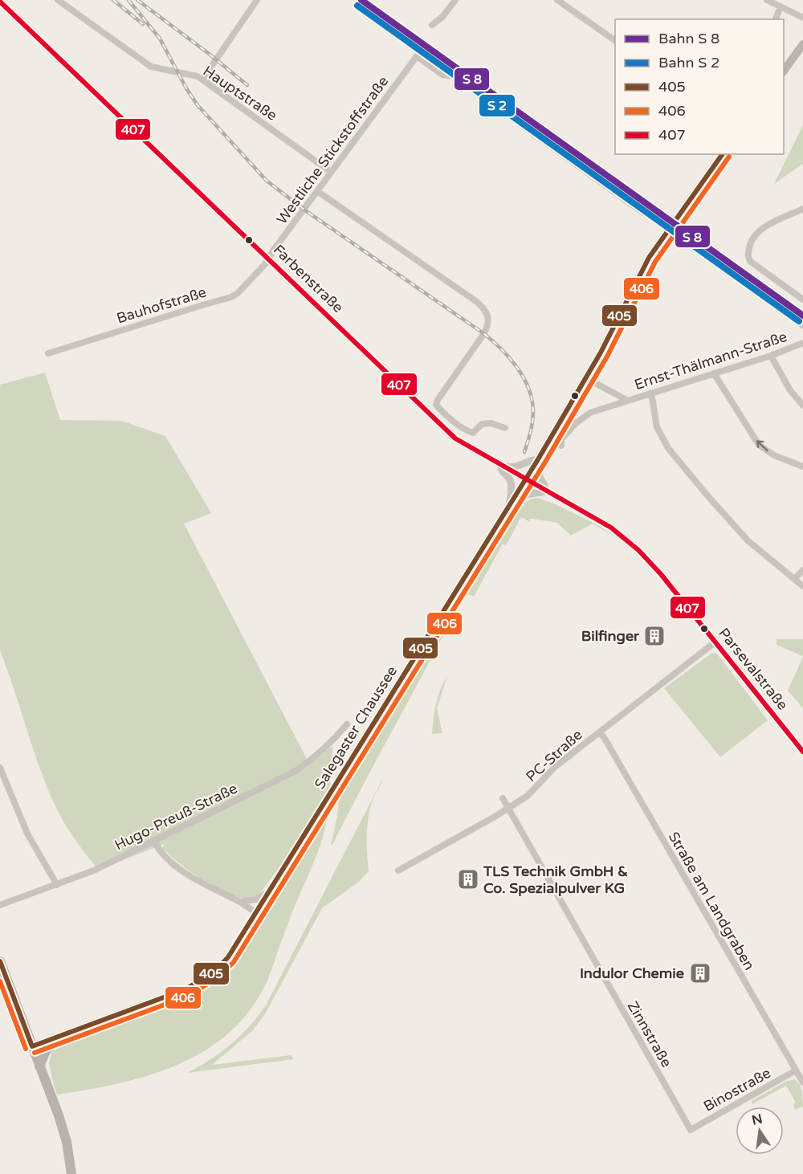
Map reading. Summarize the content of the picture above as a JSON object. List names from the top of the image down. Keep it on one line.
{"streets":{"main road":["Salegaster Chaussee"],"street":["Hauptstraße","Westliche Stickstoffstraße","Farbenstraße","Bauhofstraße","Ernst-Thälmann-Straße","Parsevalstraße","PC-Straße","Hugo-Preuß-Straße","Straße am Landgraben","Zinnstraße","Binostraße"]},"crossings":[["Hauptstraße","Westliche Stickstoffstraße"],["Westliche Stickstoffstraße","Farbenstraße"],["Westliche Stickstoffstraße","Bauhofstraße"],["Farbenstraße","Bauhofstraße"],["Farbenstraße","Parsevalstraße"],["Farbenstraße","Salegaster Chaussee"],["Ernst-Thälmann-Straße","Salegaster Chaussee"],["Parsevalstraße","Salegaster Chaussee"],["Parsevalstraße","PC-Straße"],["PC-Straße","Straße am Landgraben"],["PC-Straße","Zinnstraße"],["Straße am Landgraben","Binostraße"],["Zinnstraße","Binostraße"]],"places":{"building":["Bilfinger","TLS Technik GmbH & Co. Spezialpulver KG","Indulor Chemie"]},"lines":["transit line 407","transit line 405","transit line 406"],"legend":["Bahn S 8","Bahn S 2","405","406","407"],"north":"top"}
